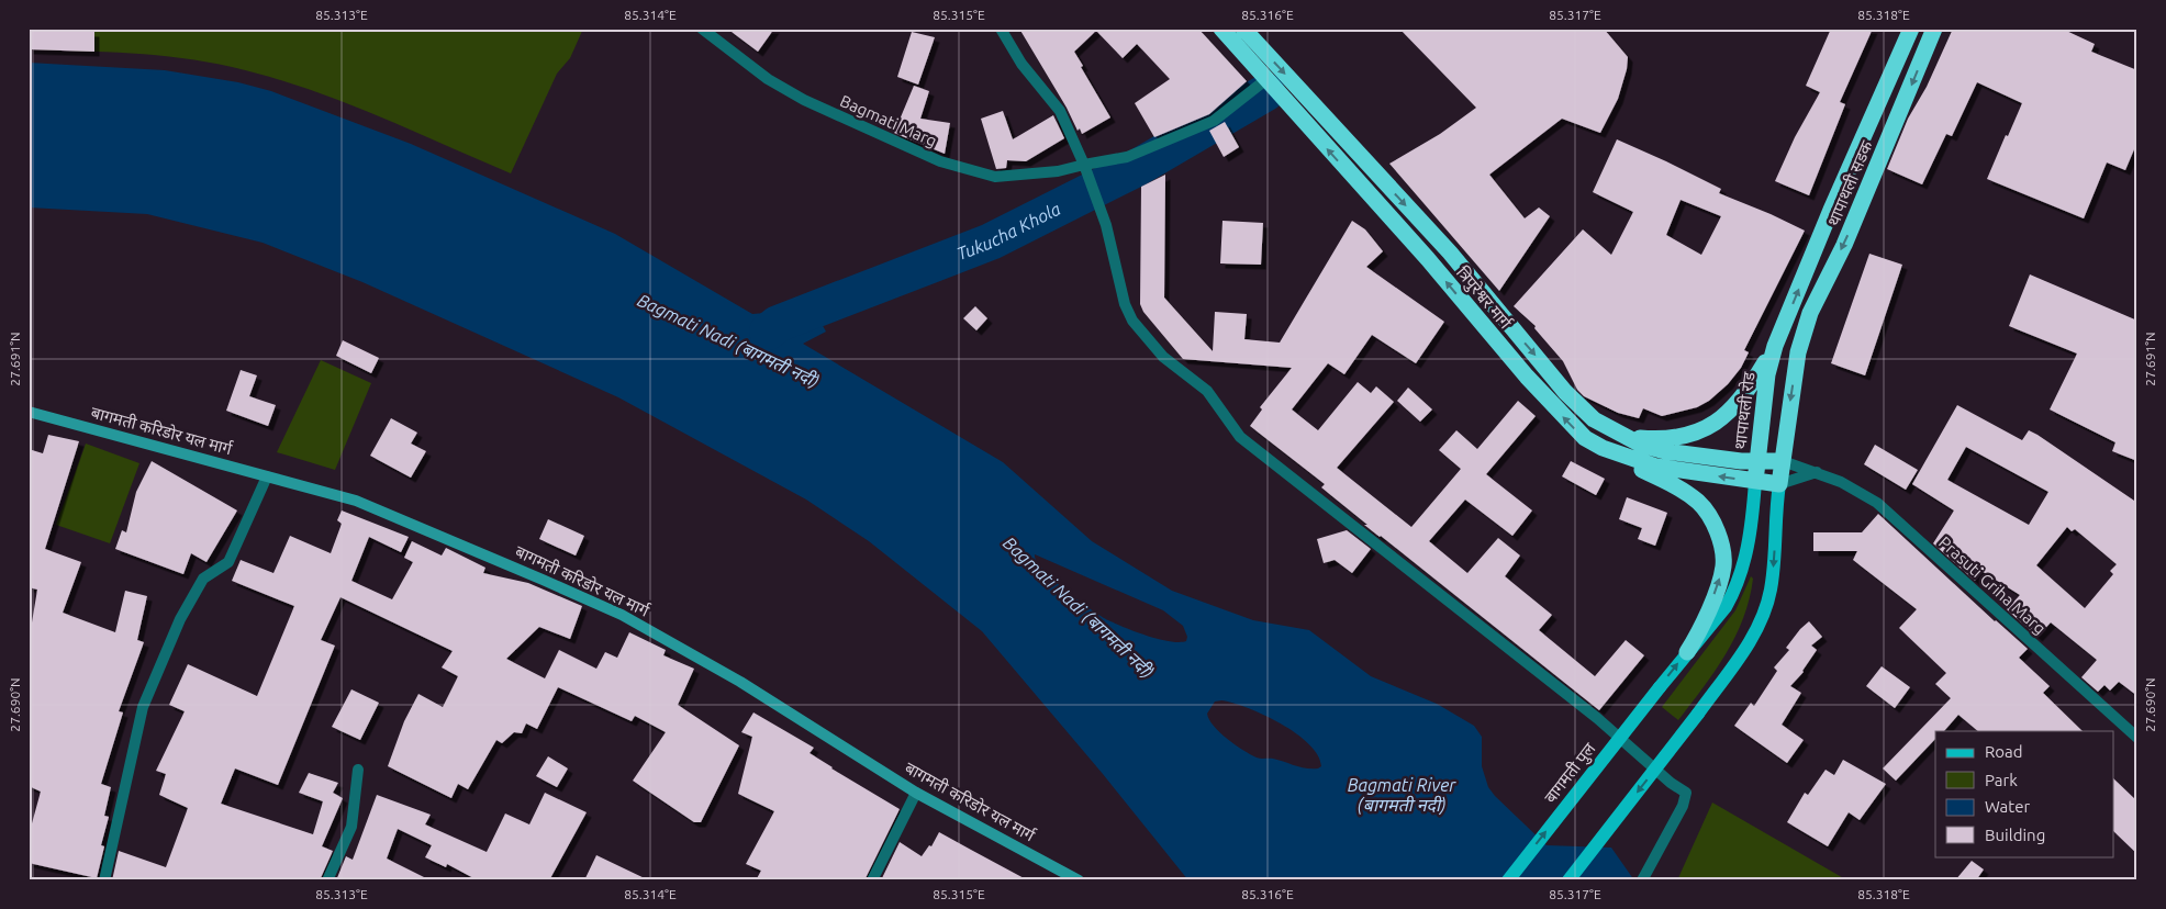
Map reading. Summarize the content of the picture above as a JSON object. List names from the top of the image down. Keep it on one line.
{"streets":{"highway":["थापाथली सडक","त्रिपुरेश्वर मार्ग","थापाथली रोड"],"main road":["बागमती पुल"],"street":["Bagmati Marg","बागमती करिडोर यल मार्ग","Prasuti Griha Marg"]},"crossings":[["Bagmati Marg","त्रिपुरेश्वर मार्ग"],["थापाथली सडक","त्रिपुरेश्वर मार्ग"],["थापाथली सडक","थापाथली रोड"],["थापाथली सडक","Prasuti Griha Marg"],["त्रिपुरेश्वर मार्ग","थापाथली रोड"],["त्रिपुरेश्वर मार्ग","Prasuti Griha Marg"],["त्रिपुरेश्वर मार्ग","बागमती पुल"],["थापाथली रोड","बागमती पुल"]],"water":["Tukucha Khola","Bagmati Nadi (बागमती नदी)","Bagmati River (बागमती नदी)"],"legend":["Road","Park","Water","Building"],"coordinates":["85.313°E","85.314°E","85.315°E","85.316°E","85.317°E","85.318°E","27.691°N","27.690°N"]}
